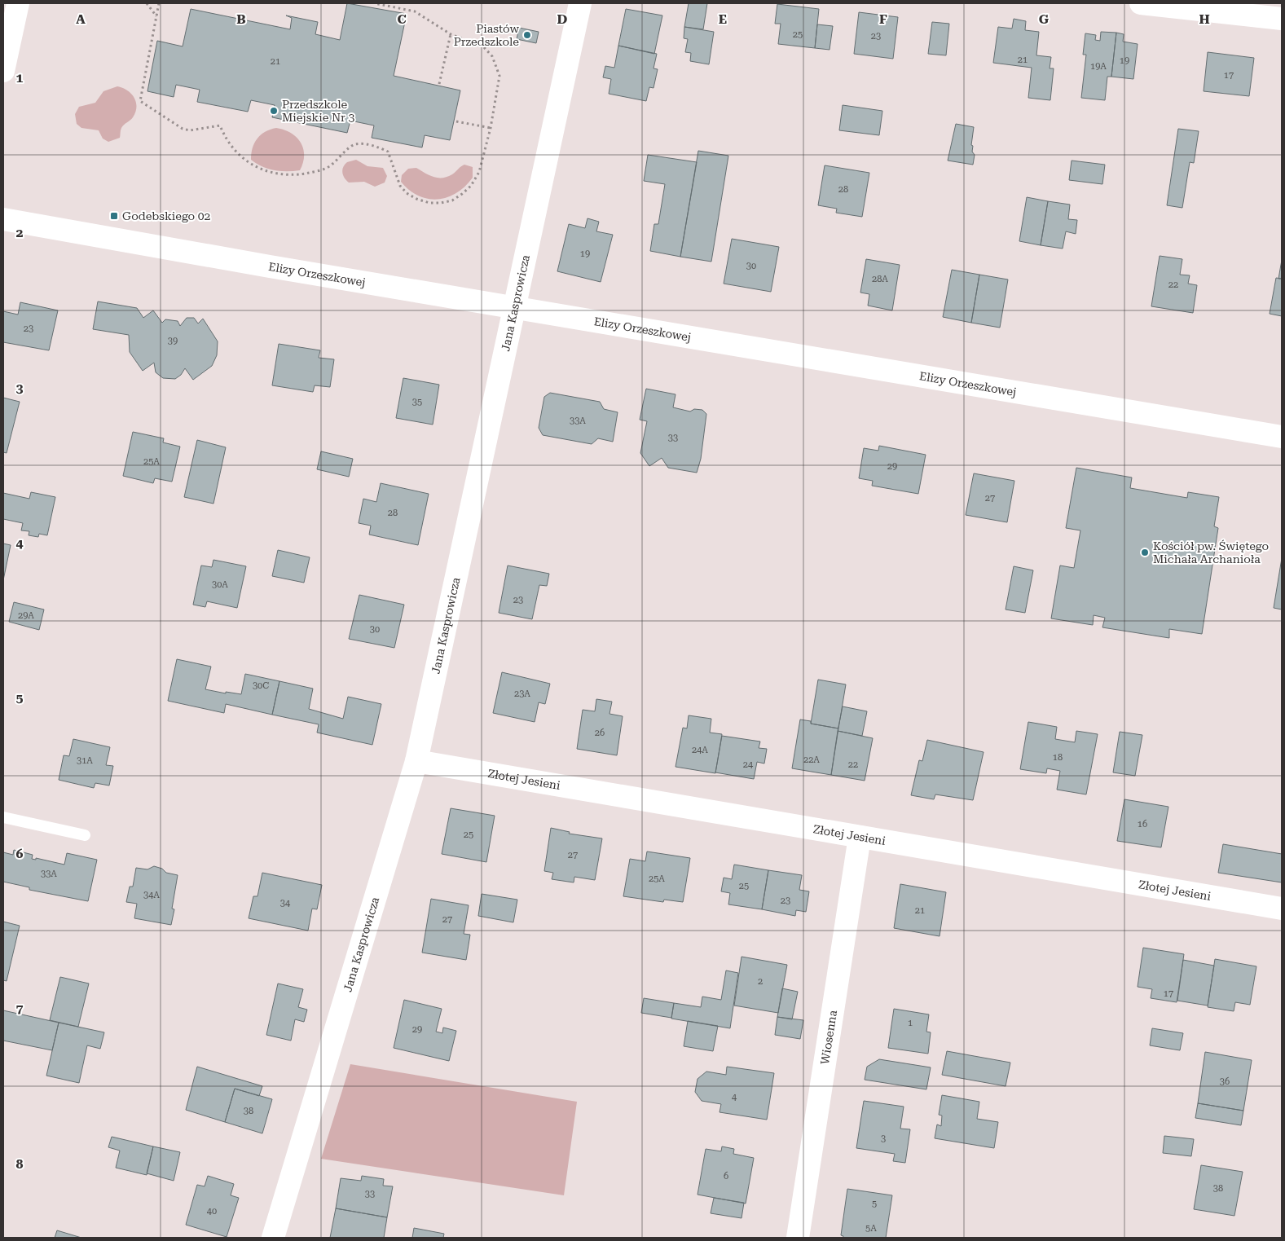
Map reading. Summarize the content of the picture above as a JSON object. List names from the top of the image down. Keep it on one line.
{"streets":{"street":["Elizy Orzeszkowej","Jana Kasprowicza","Złotej Jesieni","Wiosenna"]},"crossings":[["Elizy Orzeszkowej","Jana Kasprowicza"],["Jana Kasprowicza","Złotej Jesieni"],["Złotej Jesieni","Wiosenna"]],"places":{"other":["Piastów Przedszkole","Przedszkole Miejskie Nr 3","Kościół pw. Świętego Michała Archanioła"],"transit":["Godebskiego 02"]},"house_numbers":["25","23","21","19","21","19A","17","28","19","30","28A","22","23","39","35","33A","33","25A","29","27","28","30A","23","29A","30","30C","23A","26","24A","18","22A","31A","24","22","16","25","27","33A","25A","25","34A","23","34","21","27","2","17","1","29","36","4","38","3","6","38","33","5","40","5A"],"grid":{"columns":["A","B","C","D","E","F","G","H"],"rows":["1","2","3","4","5","6","7","8"]}}
